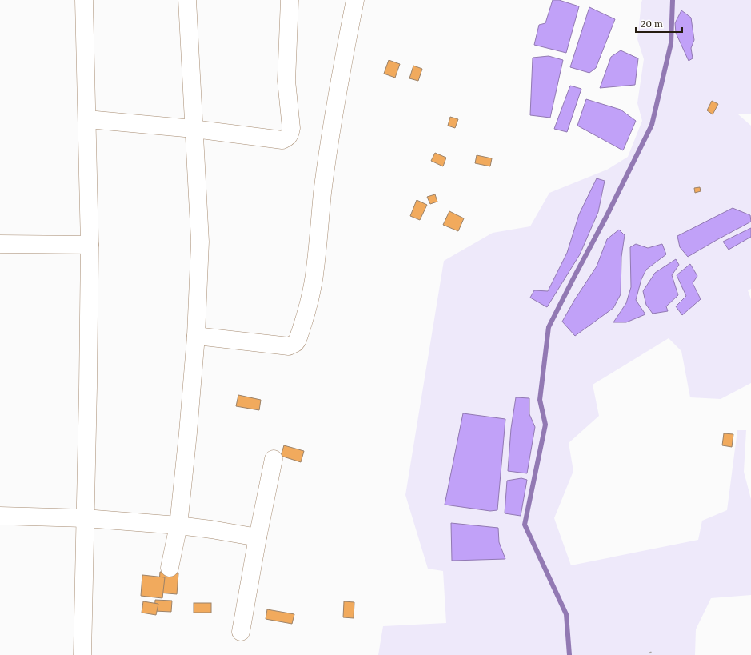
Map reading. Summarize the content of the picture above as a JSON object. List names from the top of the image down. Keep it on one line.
{"scale_bar":"20 m"}
